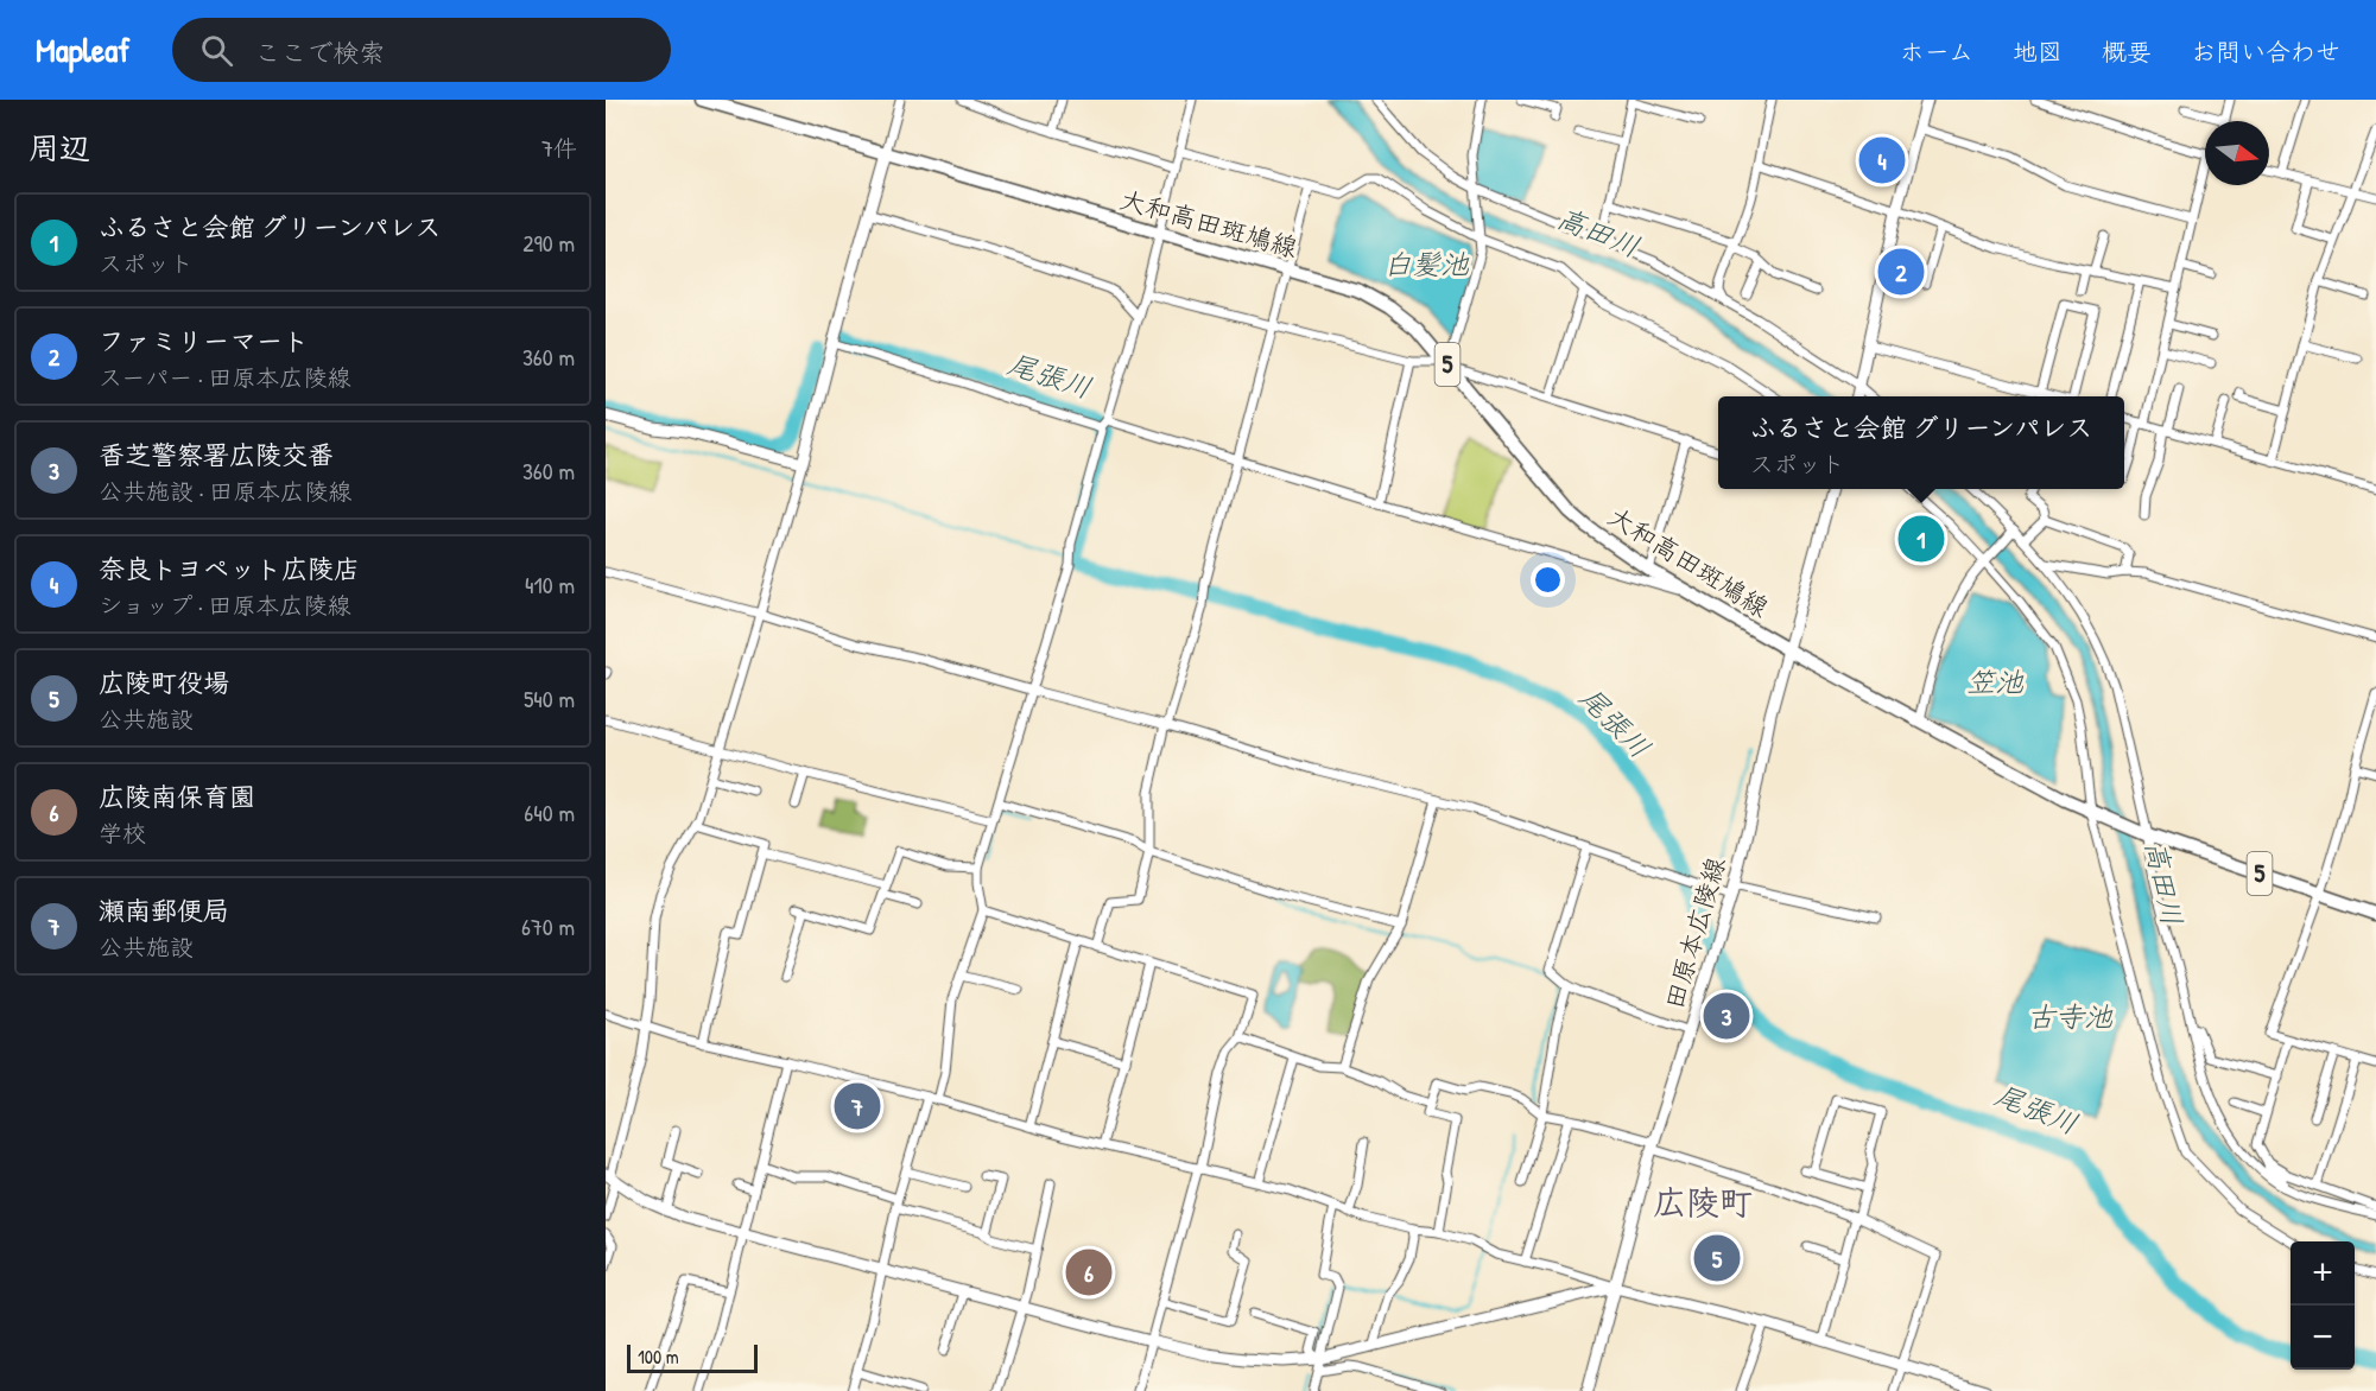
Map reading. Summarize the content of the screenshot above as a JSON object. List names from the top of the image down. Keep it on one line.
{"streets":{"main road":["大和高田斑鳩線","5"],"street":["田原本広陵線"]},"crossings":[["大和高田斑鳩線","田原本広陵線"]],"districts":["広陵町"],"water":["高田川","白髪池","尾張川","笠池","古寺池"],"scale_bar":"100 m","north":"right","page":{"header":"Mapleaf","search":"ここで検索","nav":["ホーム","地図","概要","お問い合わせ"],"heading":["周辺","7件"],"pins":["4","2","1","3","7","5","6"],"list":[{"mark":"1","name":"ふるさと会館 グリーンパレス","note":"スポット","value":"290 m"},{"mark":"2","name":"ファミリーマート","note":"スーパー · 田原本広陵線","value":"360 m"},{"mark":"3","name":"香芝警察署広陵交番","note":"公共施設 · 田原本広陵線","value":"360 m"},{"mark":"4","name":"奈良トヨペット広陵店","note":"ショップ · 田原本広陵線","value":"410 m"},{"mark":"5","name":"広陵町役場","note":"公共施設","value":"540 m"},{"mark":"6","name":"広陵南保育園","note":"学校","value":"640 m"},{"mark":"7","name":"瀬南郵便局","note":"公共施設","value":"670 m"}],"popup":["ふるさと会館 グリーンパレス","スポット"],"map_buttons":["+","−"],"scale":"100 m"}}
